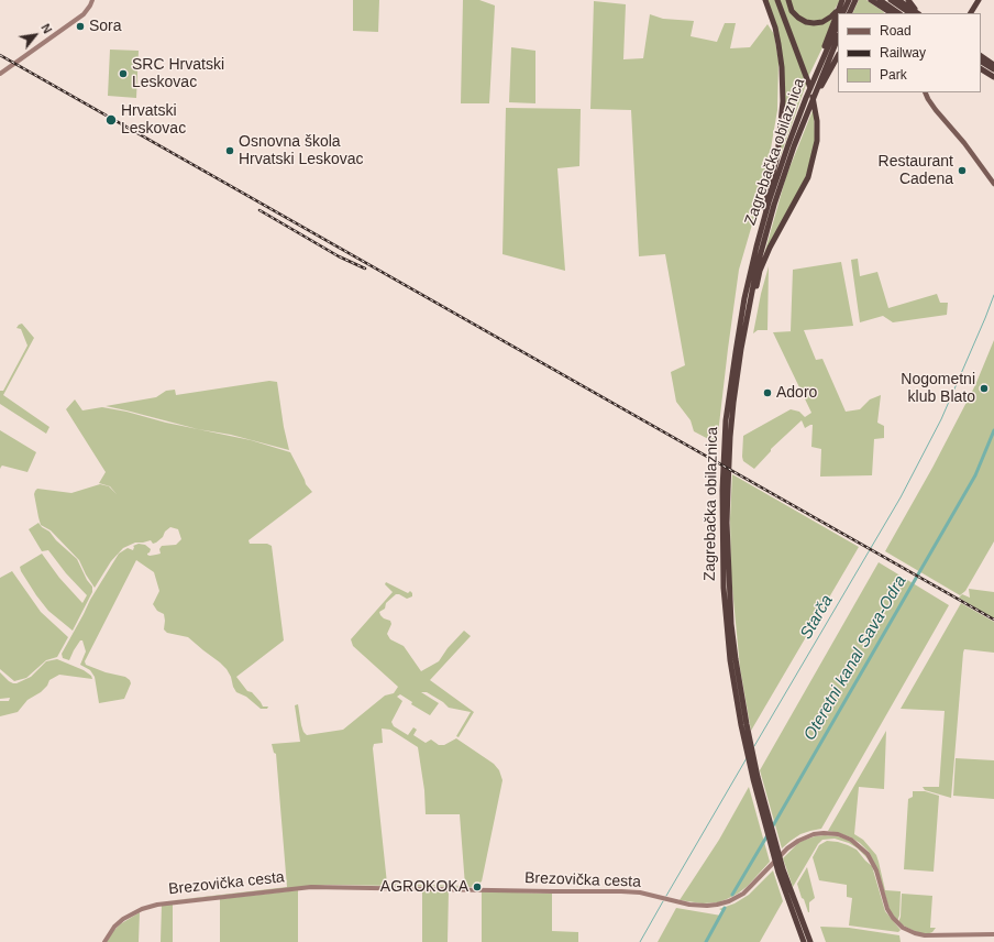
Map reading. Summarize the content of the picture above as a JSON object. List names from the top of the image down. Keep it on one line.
{"streets":{"highway":["Zagrebačka obilaznica"],"main road":["Brezovička cesta"]},"water":["Starča","Oteretni kanal Sava-Odra"],"places":["Sora","SRC Hrvatski Leskovac","Hrvatski Leskovac","Osnovna škola Hrvatski Leskovac","Restaurant Cadena","Nogometni klub Blato","Adoro","AGROKOKA"],"legend":["Road","Railway","Park"],"north":"top right"}
